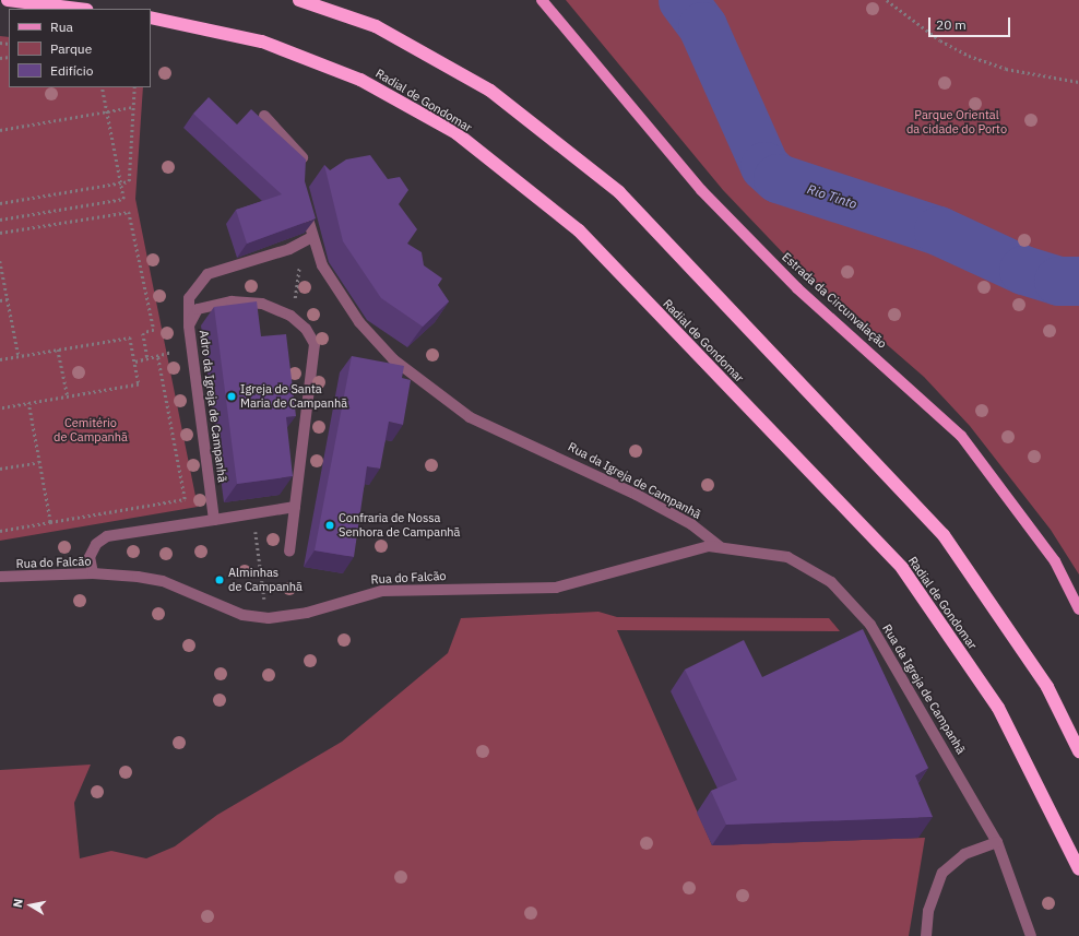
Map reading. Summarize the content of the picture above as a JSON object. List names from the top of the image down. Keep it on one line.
{"streets":{"highway":["Radial de Gondomar"],"main road":["Estrada da Circunvalação"],"street":["Adro da Igreja de Campanhã","Rua da Igreja de Campanhã","Rua do Falcão"]},"crossings":[["Rua da Igreja de Campanhã","Rua do Falcão"]],"water":["Rio Tinto"],"parks":["Parque Oriental da cidade do Porto","Cemitério de Campanhã"],"places":["Igreja de Santa Maria de Campanhã","Confraria de Nossa Senhora de Campanhã","Alminhas de Campanhã"],"legend":["Rua","Parque","Edifício"],"scale_bar":"20 m","north":"left"}
